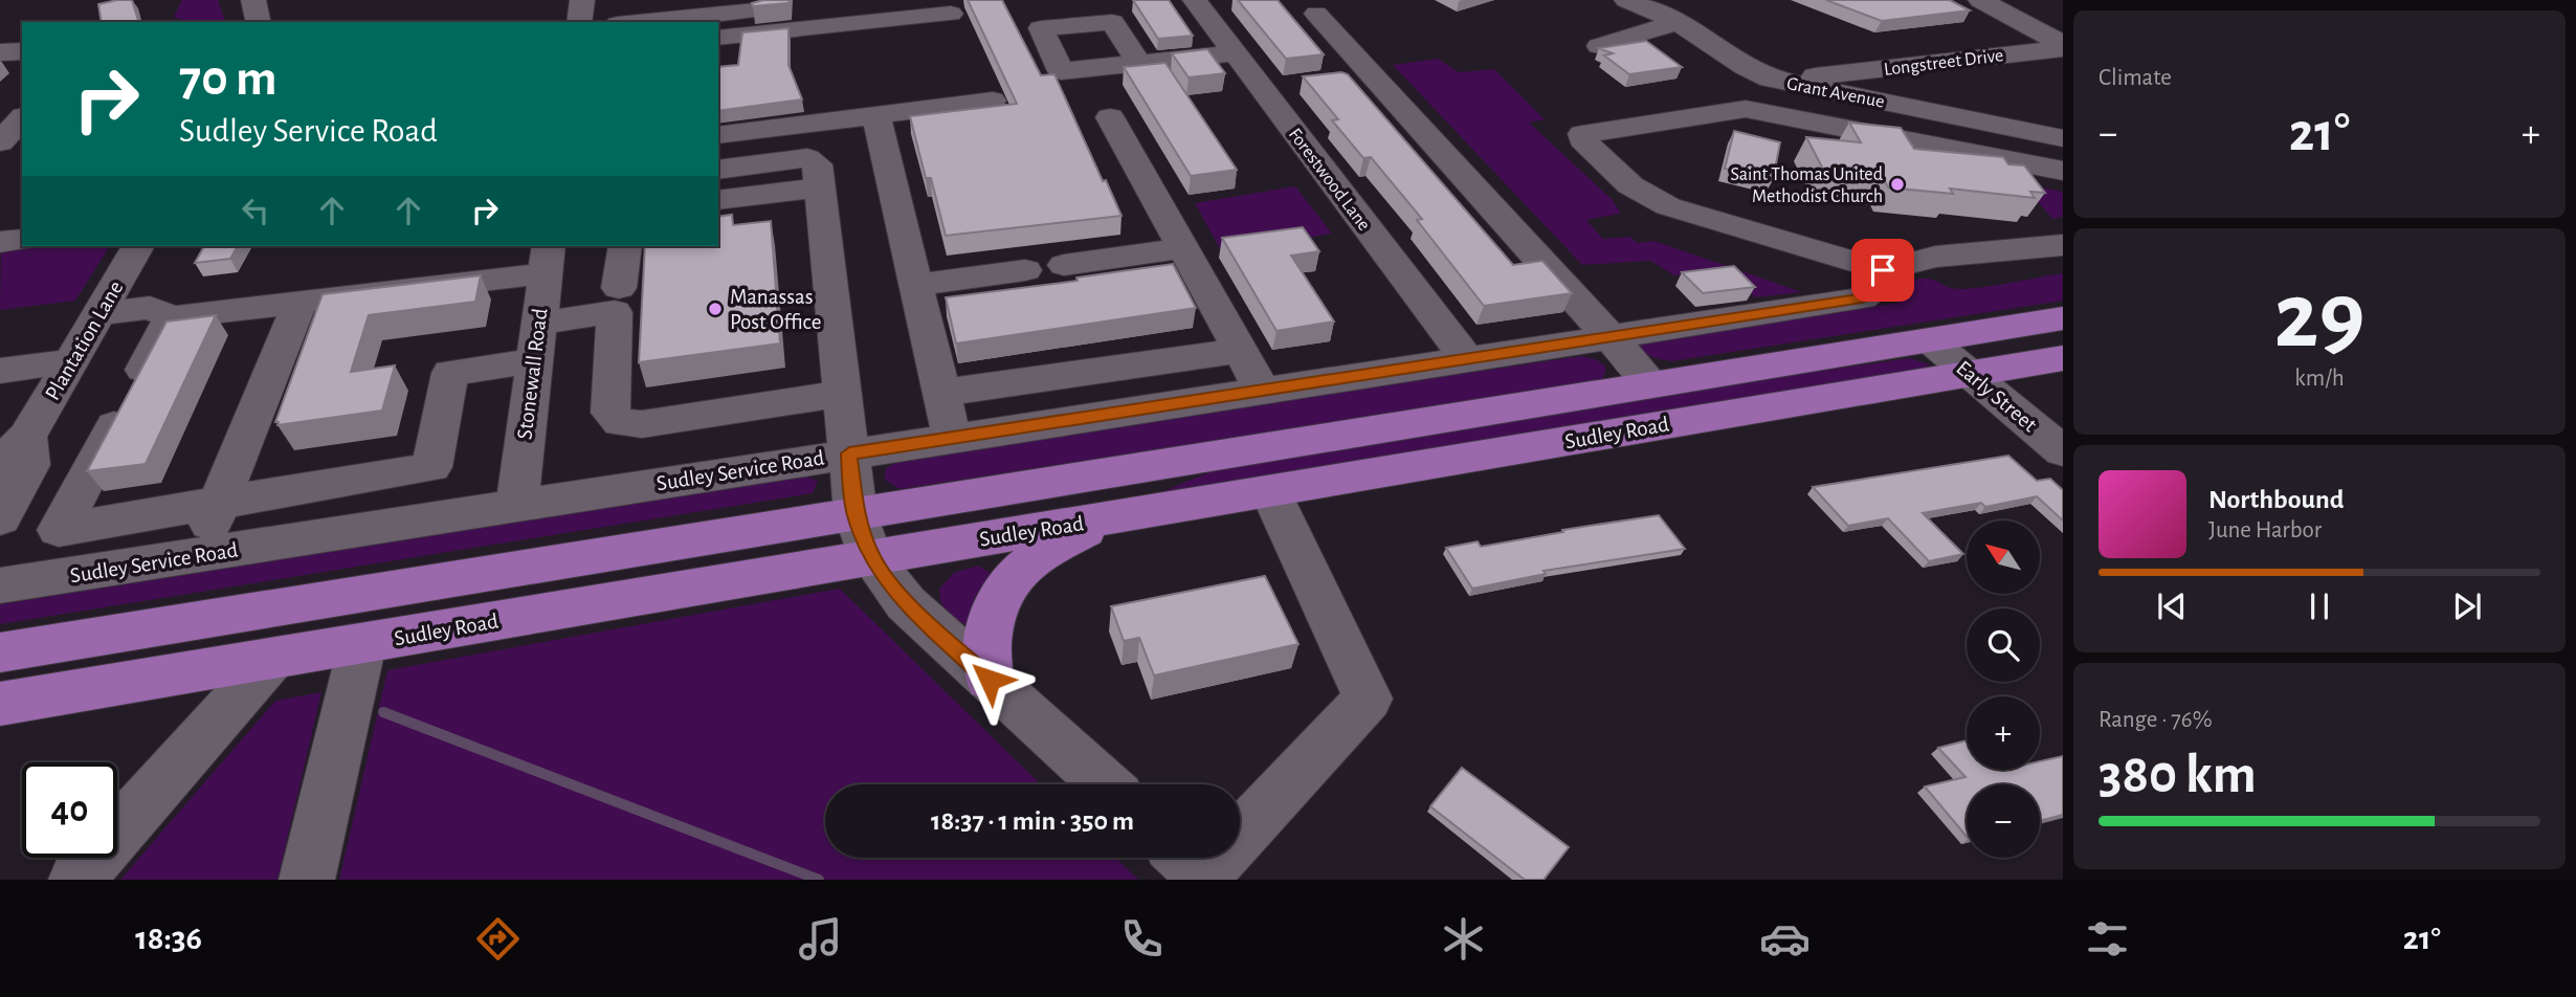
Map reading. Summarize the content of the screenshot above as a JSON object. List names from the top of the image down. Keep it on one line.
{"streets":{"main road":["Sudley Road"],"street":["Longstreet Drive","Grant Avenue","Forestwood Lane","Plantation Lane","Stonewall Road","Early Street","Sudley Service Road"]},"crossings":[["Longstreet Drive","Grant Avenue"],["Forestwood Lane","Sudley Service Road"],["Stonewall Road","Sudley Service Road"],["Early Street","Sudley Road"]],"places":["Saint Thomas United Methodist Church","Manassas Post Office"],"north":"top left","page":{"tile":["Climate",["29","km/h"],["Range · 76%","380 km"]],"turn":["70 m","Sudley Service Road"],"heat":["−","21°","+"],"song":["Northbound","June Harbor"],"map_buttons":["+","−"],"limit":"40","trip":"18:37 · 1 min · 350 m","tabs":["18:36","21°"]}}
